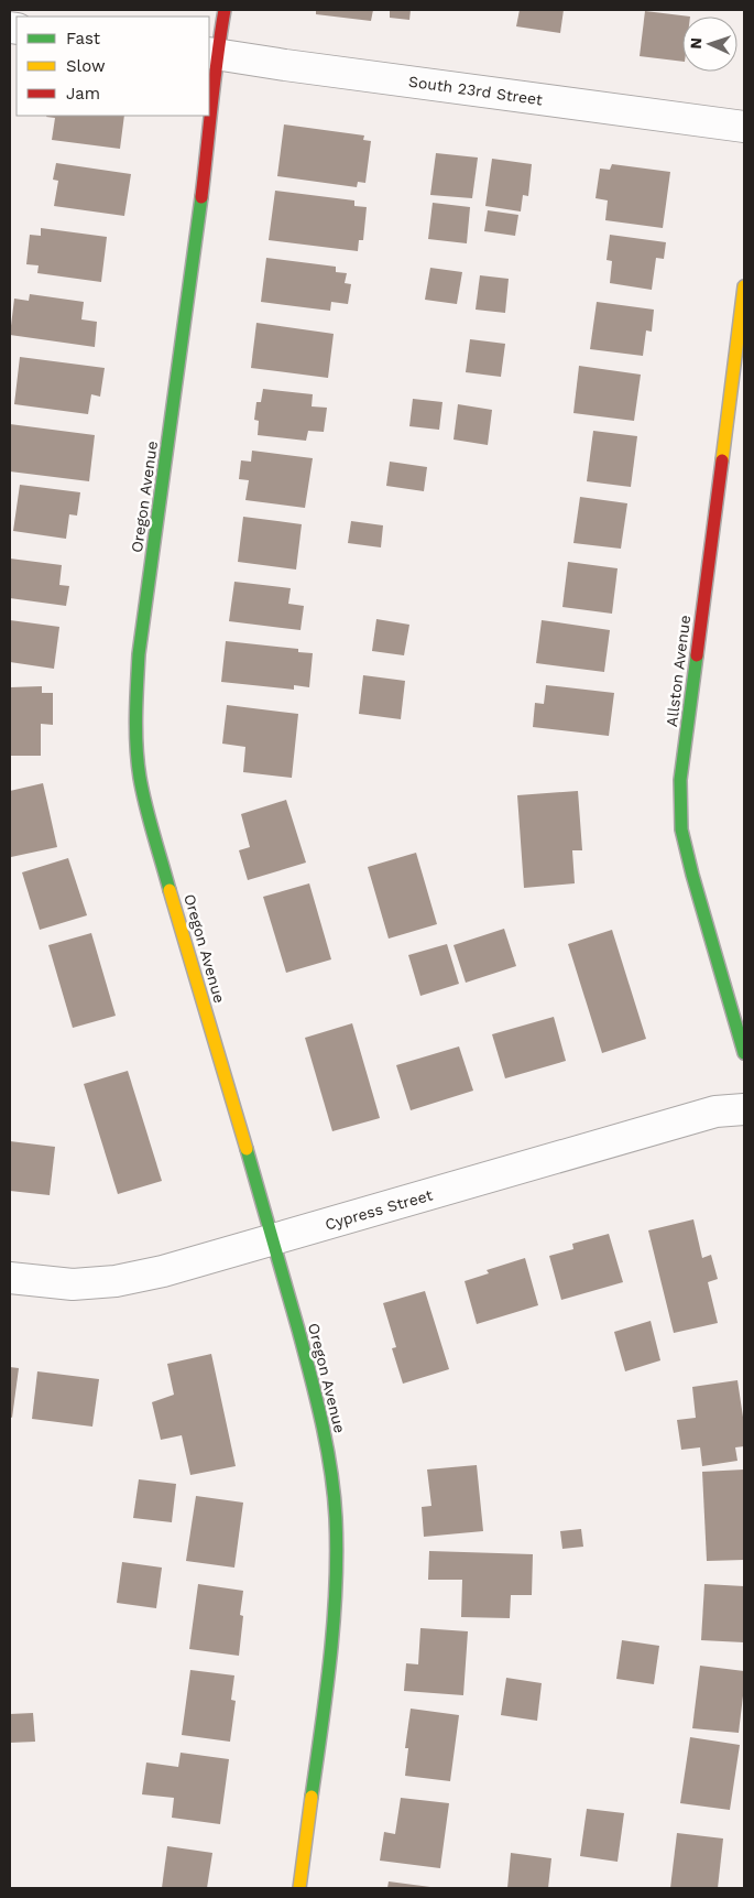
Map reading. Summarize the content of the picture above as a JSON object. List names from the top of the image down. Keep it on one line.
{"streets":{"street":["South 23rd Street","Oregon Avenue","Allston Avenue","Cypress Street"]},"crossings":[["South 23rd Street","Oregon Avenue"],["Oregon Avenue","Cypress Street"]],"legend":["Fast","Slow","Jam"],"north":"left"}
